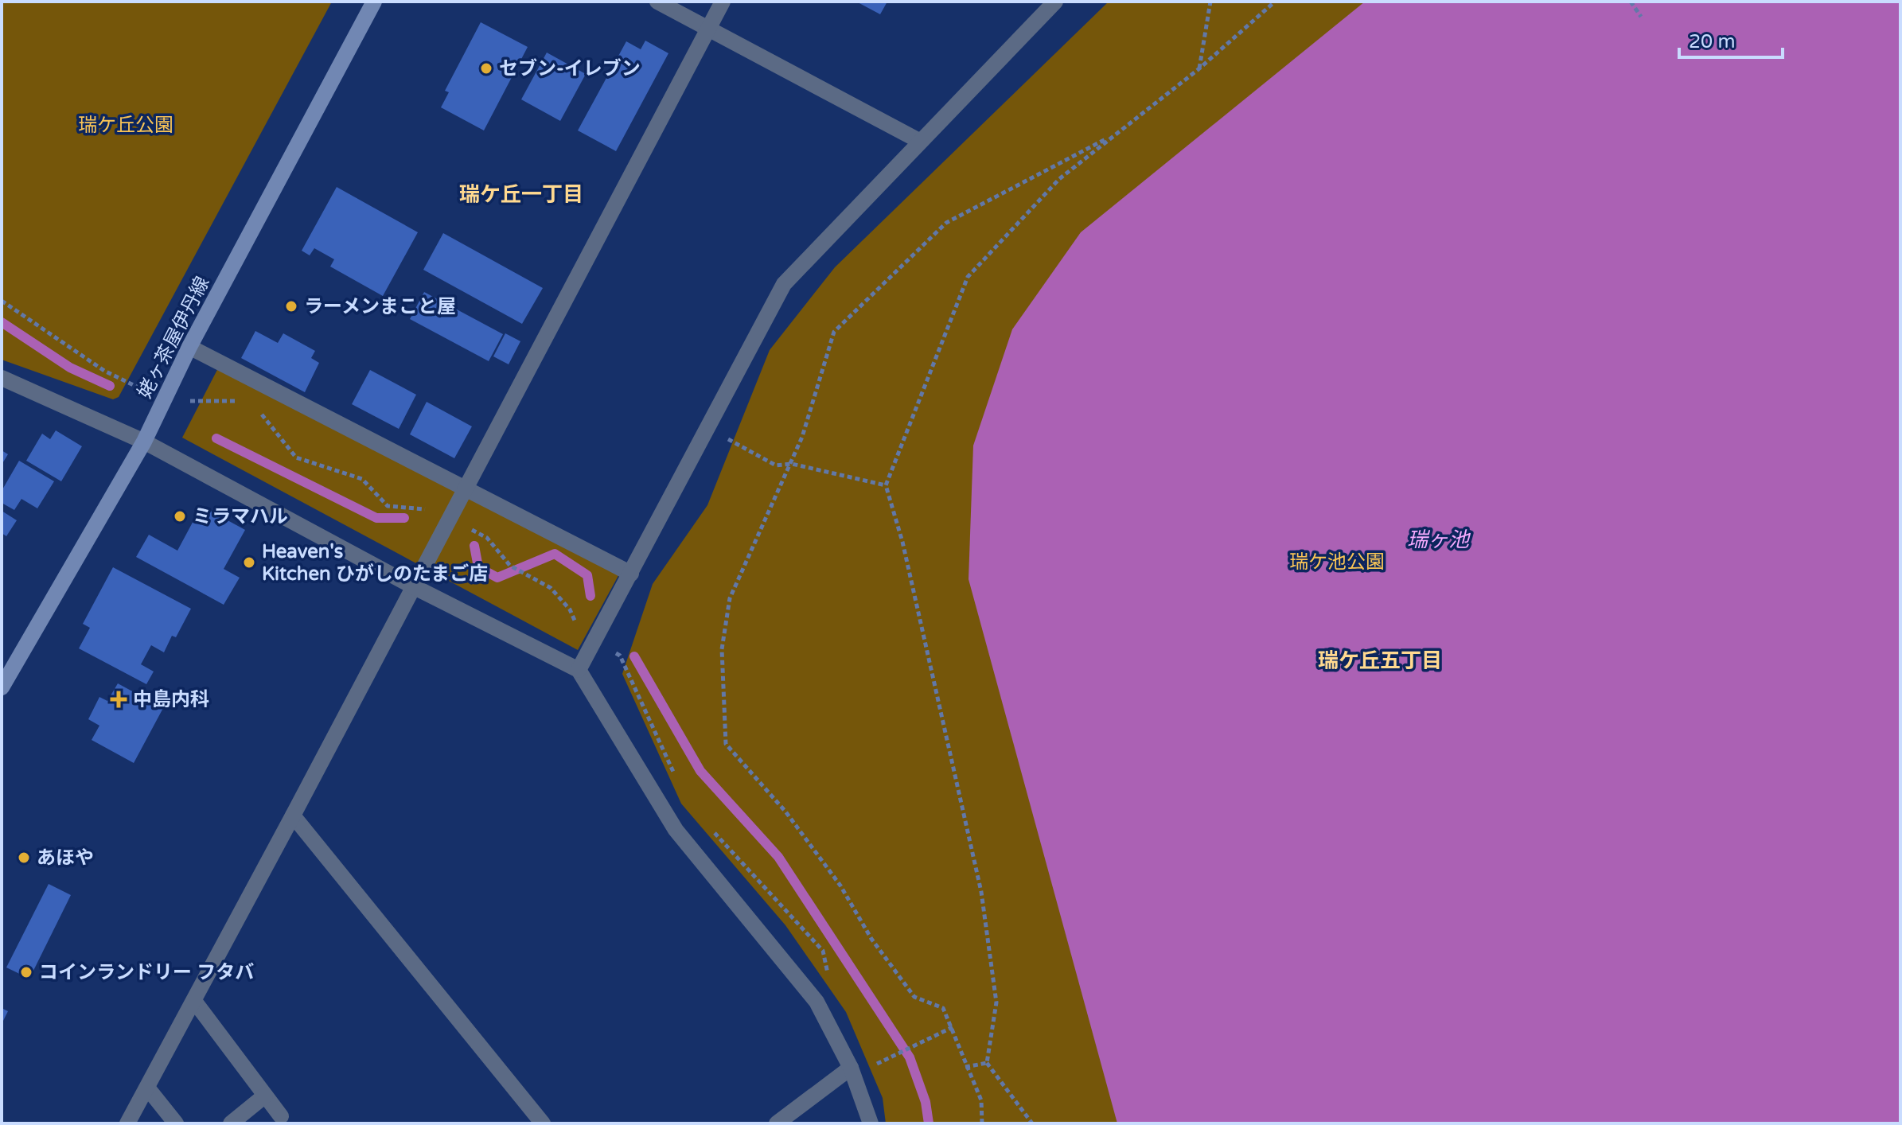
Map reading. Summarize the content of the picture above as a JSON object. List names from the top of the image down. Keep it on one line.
{"streets":{"main road":["姥ヶ茶屋伊丹線"]},"districts":["瑞ケ丘一丁目","瑞ケ丘五丁目"],"water":["瑞ヶ池"],"parks":["瑞ケ丘公園","瑞ケ池公園"],"places":{"other":["セブン-イレブン","ラーメンまこと屋","ミラマハル","Heaven's Kitchen ひがしのたまご店","あほや","コインランドリー フタバ"],"health":["中島内科"]},"scale_bar":"20 m"}
